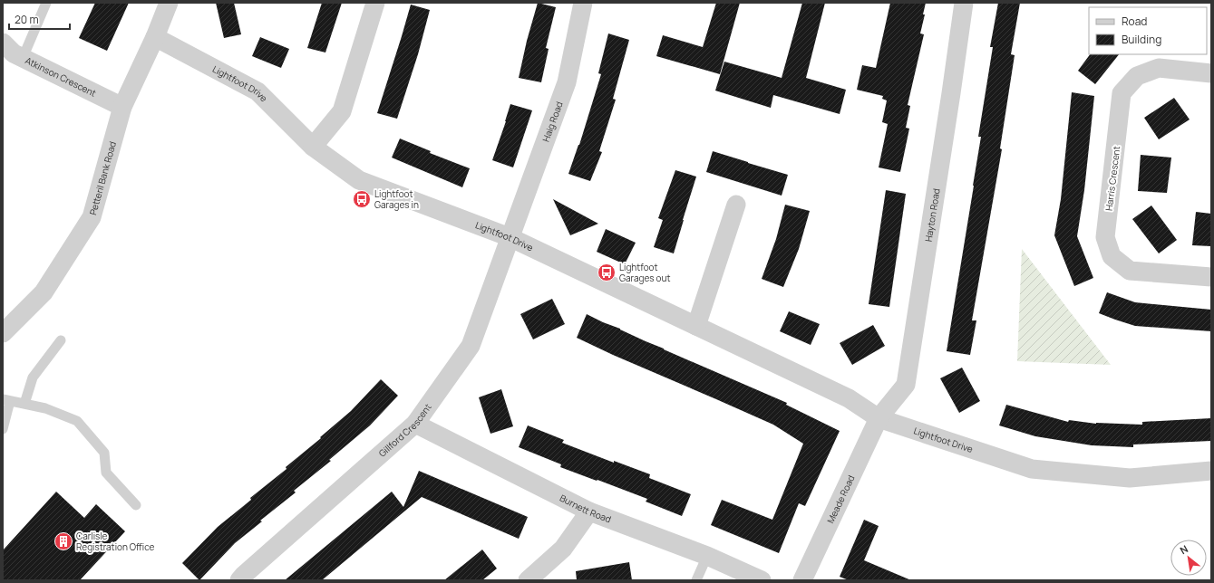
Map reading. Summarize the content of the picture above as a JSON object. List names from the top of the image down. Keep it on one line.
{"streets":{"street":["Atkinson Crescent","Lightfoot Drive","Haig Road","Petteril Bank Road","Harris Crescent","Hayton Road","Gillford Crescent","Meade Road","Burnett Road"]},"crossings":[["Atkinson Crescent","Petteril Bank Road"],["Lightfoot Drive","Haig Road"],["Lightfoot Drive","Petteril Bank Road"],["Lightfoot Drive","Hayton Road"],["Lightfoot Drive","Gillford Crescent"],["Lightfoot Drive","Meade Road"],["Haig Road","Gillford Crescent"],["Hayton Road","Meade Road"],["Gillford Crescent","Burnett Road"]],"places":{"bus stop":["Lightfoot Garages in","Lightfoot Garages out"],"building":["Carlisle Registration Office"]},"legend":["Road","Building"],"scale_bar":"20 m","north":"top left"}
